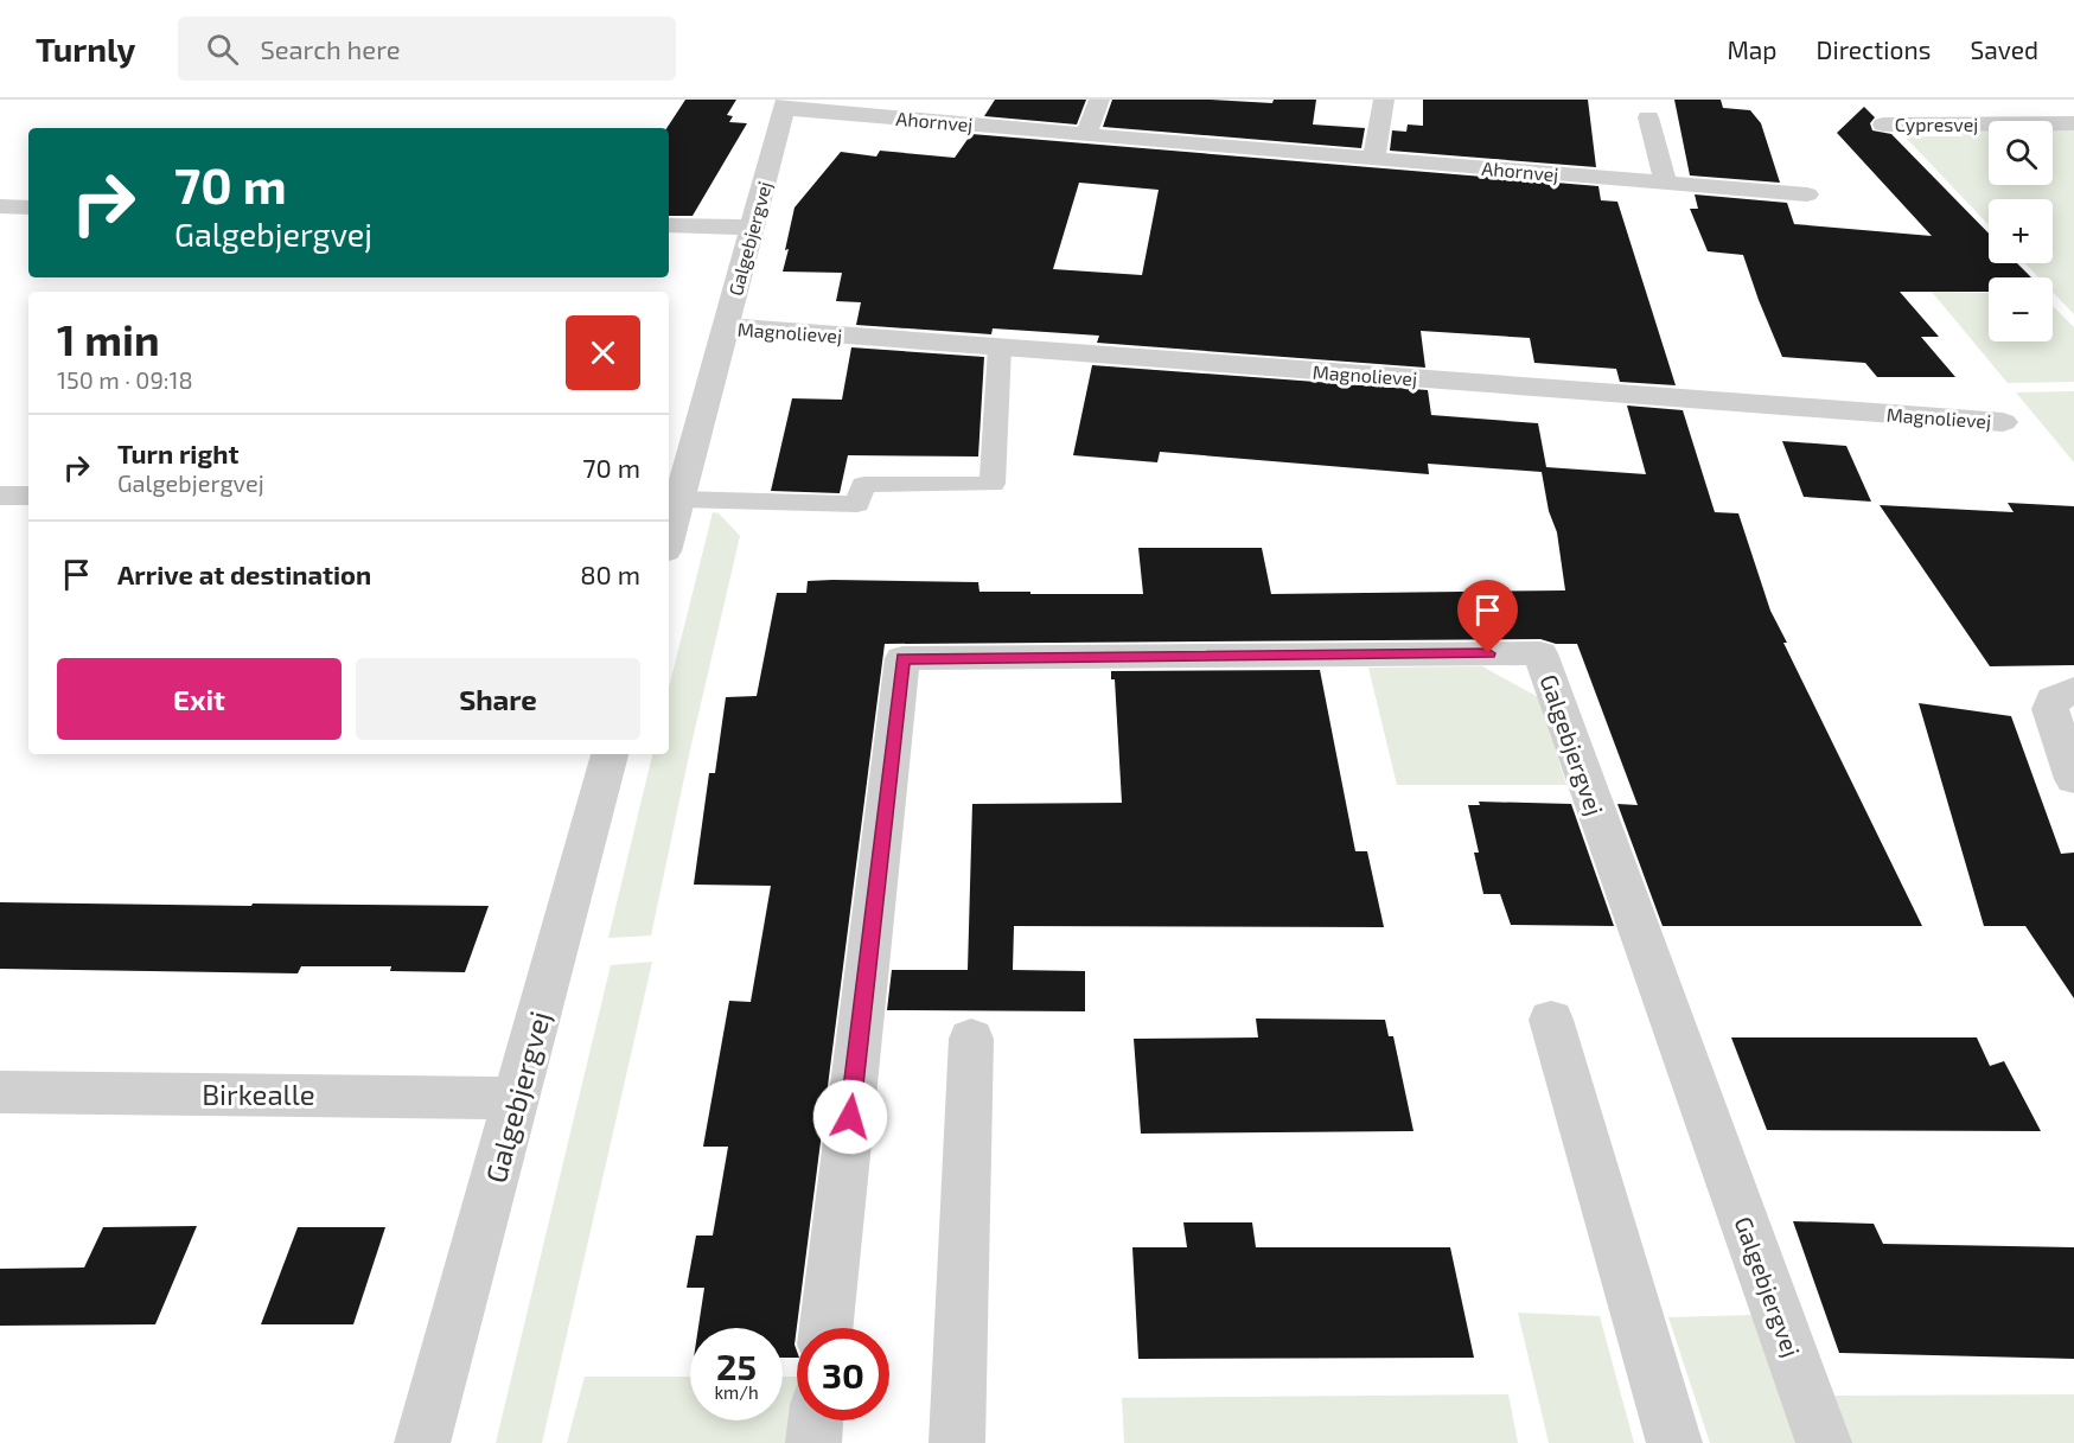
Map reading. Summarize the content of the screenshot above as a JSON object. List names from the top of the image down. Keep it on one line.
{"streets":{"street":["Ahornvej","Cypresvej","Galgebjergvej","Magnolievej","Birkealle"]},"crossings":[["Ahornvej","Galgebjergvej"],["Galgebjergvej","Magnolievej"],["Galgebjergvej","Birkealle"]],"page":{"header":"Turnly","search":"Search here","nav":["Map","Directions","Saved"],"map_buttons":["+","−"],"turn":["70 m","Galgebjergvej"],"heading":["1 min","150 m · 09:18"],"list":[{"name":"Turn right","note":"Galgebjergvej","value":"70 m"},{"name":"Arrive at destination","value":"80 m"}],"buttons":["Exit","Share"],"speed":"25 km/h","limit":"30"}}
